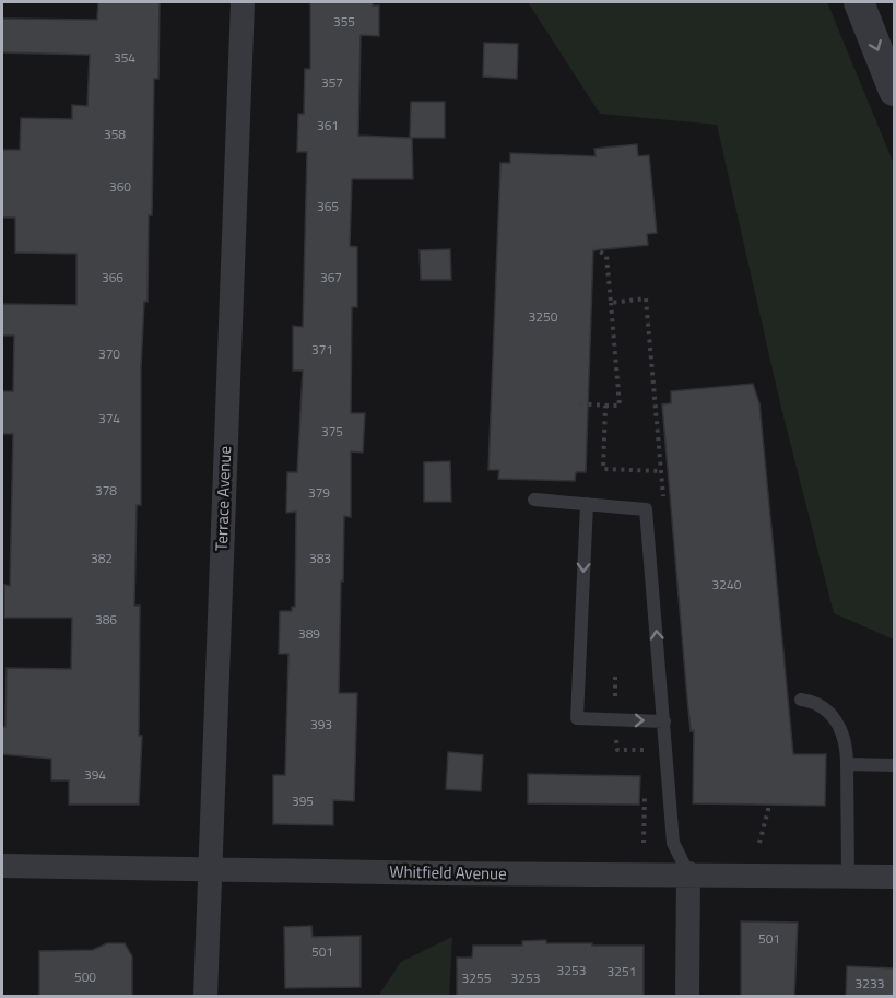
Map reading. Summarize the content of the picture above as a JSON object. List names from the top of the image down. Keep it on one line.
{"streets":{"street":["Terrace Avenue","Whitfield Avenue"]},"crossings":[["Terrace Avenue","Whitfield Avenue"]],"house_numbers":["355","354","357","361","358","360","365","366","367","3250","371","370","374","375","378","379","382","383","3240","386","389","393","394","395","501","501","3253","3251","500","3255","3253","3233"]}
